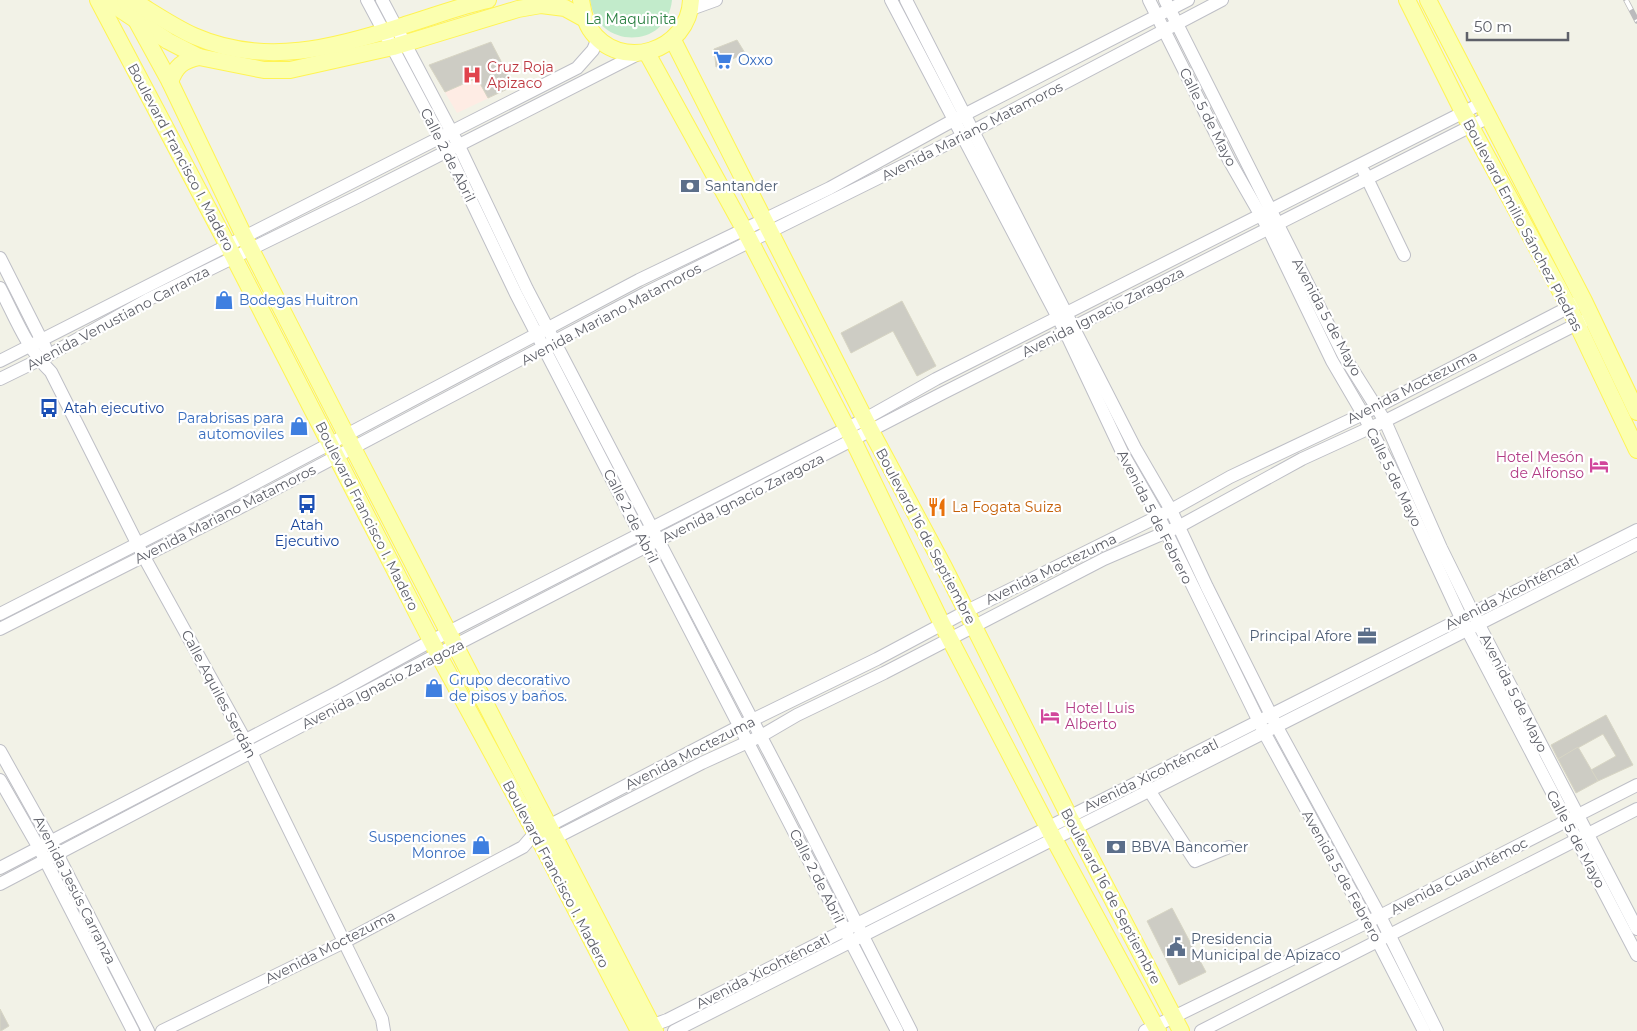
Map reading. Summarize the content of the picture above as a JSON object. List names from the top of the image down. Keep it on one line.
{"streets":{"main road":["Boulevard Francisco I. Madero","Boulevard Emilio Sánchez Piedras","Boulevard 16 de Septiembre"],"street":["Calle 5 de Mayo","Avenida Mariano Matamoros","Calle 2 de Abril","Avenida Ignacio Zaragoza","Avenida 5 de Mayo","Avenida Venustiano Carranza","Avenida Moctezuma","Avenida 5 de Febrero","Avenida Xicohténcatl","Calle Aquiles Serdán","Avenida Cuauhtémoc","Avenida Jesús Carranza"]},"crossings":[["Calle 5 de Mayo","Avenida Mariano Matamoros"],["Calle 5 de Mayo","Avenida Ignacio Zaragoza"],["Calle 5 de Mayo","Avenida 5 de Mayo"],["Calle 5 de Mayo","Avenida Moctezuma"],["Calle 5 de Mayo","Avenida Xicohténcatl"],["Calle 5 de Mayo","Avenida Cuauhtémoc"],["Avenida Mariano Matamoros","Calle 2 de Abril"],["Avenida Mariano Matamoros","Boulevard Francisco I. Madero"],["Avenida Mariano Matamoros","Avenida 5 de Febrero"],["Avenida Mariano Matamoros","Boulevard 16 de Septiembre"],["Avenida Mariano Matamoros","Calle Aquiles Serdán"],["Calle 2 de Abril","Avenida Ignacio Zaragoza"],["Calle 2 de Abril","Avenida Venustiano Carranza"],["Calle 2 de Abril","Avenida Moctezuma"],["Calle 2 de Abril","Avenida Xicohténcatl"],["Boulevard Francisco I. Madero","Avenida Ignacio Zaragoza"],["Boulevard Francisco I. Madero","Avenida Venustiano Carranza"],["Boulevard Francisco I. Madero","Avenida Moctezuma"],["Boulevard Francisco I. Madero","Avenida Xicohténcatl"],["Boulevard Emilio Sánchez Piedras","Avenida Ignacio Zaragoza"],["Boulevard Emilio Sánchez Piedras","Avenida Moctezuma"],["Avenida Ignacio Zaragoza","Avenida 5 de Febrero"],["Avenida Ignacio Zaragoza","Boulevard 16 de Septiembre"],["Avenida Ignacio Zaragoza","Calle Aquiles Serdán"],["Avenida Ignacio Zaragoza","Avenida Jesús Carranza"],["Avenida 5 de Mayo","Avenida Moctezuma"],["Avenida 5 de Mayo","Avenida Cuauhtémoc"],["Avenida Venustiano Carranza","Boulevard 16 de Septiembre"],["Avenida Venustiano Carranza","Calle Aquiles Serdán"],["Avenida Moctezuma","Avenida 5 de Febrero"],["Avenida Moctezuma","Boulevard 16 de Septiembre"],["Avenida Moctezuma","Calle Aquiles Serdán"],["Avenida 5 de Febrero","Avenida Xicohténcatl"],["Avenida 5 de Febrero","Avenida Cuauhtémoc"],["Boulevard 16 de Septiembre","Avenida Xicohténcatl"],["Boulevard 16 de Septiembre","Avenida Cuauhtémoc"]],"parks":["La Maquinita"],"places":{"supermarket":["Oxxo"],"hospital":["Cruz Roja Apizaco"],"bank":["Santander","BBVA Bancomer"],"shop":["Bodegas Huitron","Parabrisas para automoviles","Grupo decorativo de pisos y baños.","Suspenciones Monroe"],"bus stop":["Atah ejecutivo","Atah Ejecutivo"],"hotel":["Hotel Mesón de Alfonso","Hotel Luis Alberto"],"restaurant":["La Fogata Suiza"],"office":["Principal Afore"],"public building":["Presidencia Municipal de Apizaco"]},"scale_bar":"50 m"}
